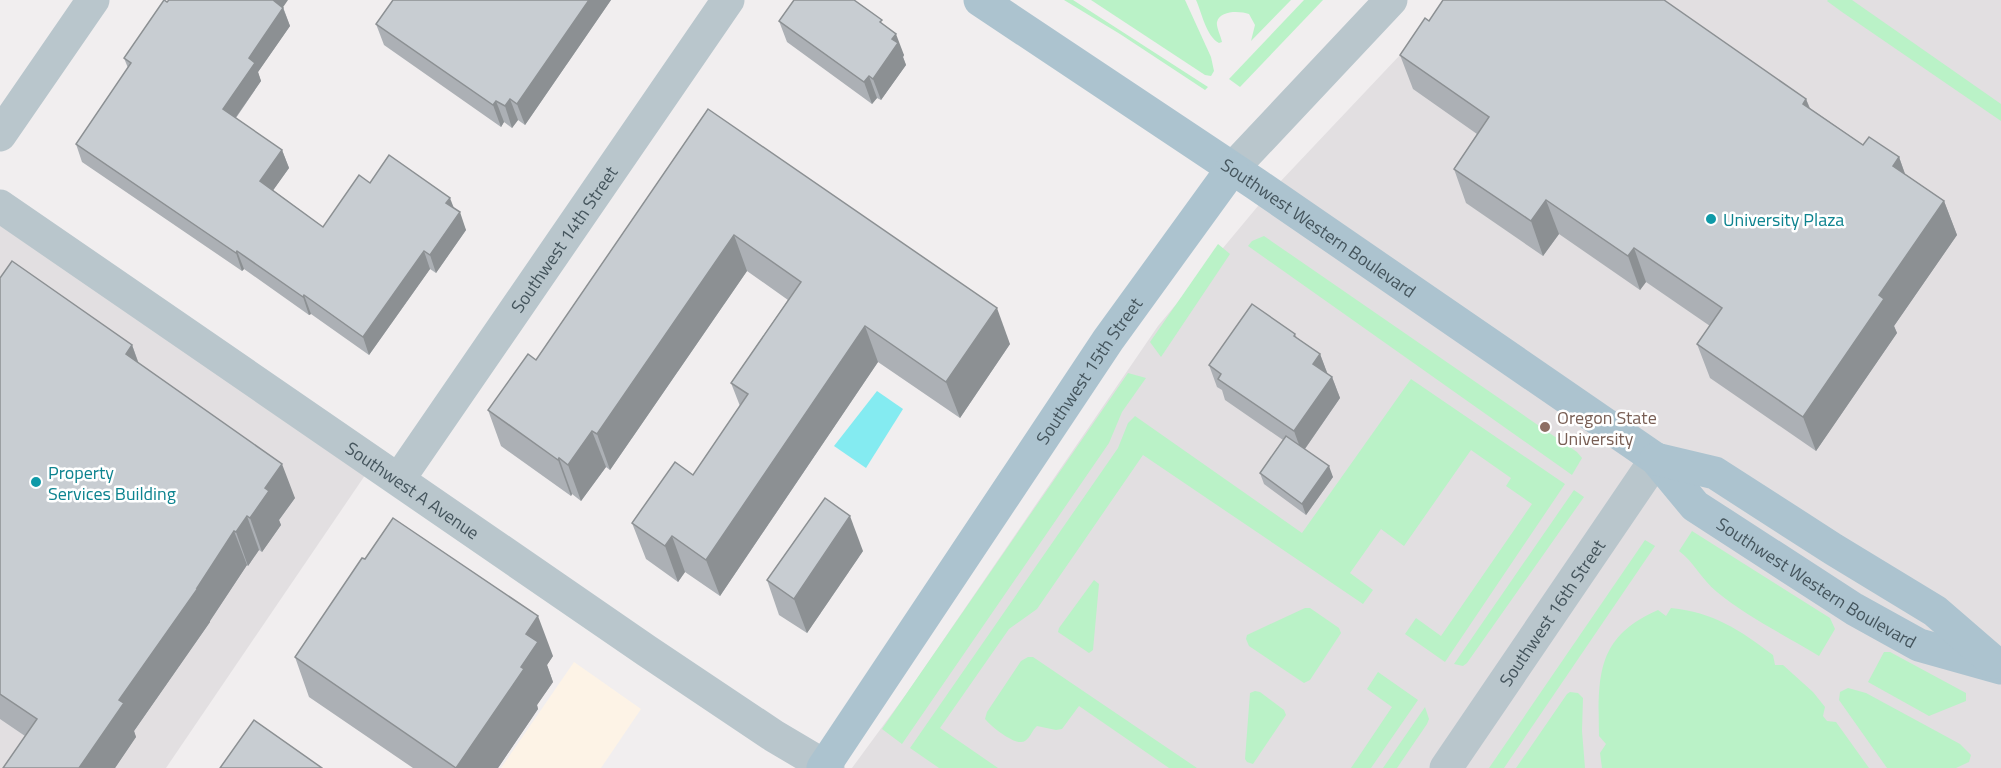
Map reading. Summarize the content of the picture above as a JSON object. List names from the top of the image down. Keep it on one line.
{"streets":{"main road":["Southwest Western Boulevard","Southwest 15th Street"],"street":["Southwest 14th Street","Southwest A Avenue","Southwest 16th Street"]},"crossings":[["Southwest Western Boulevard","Southwest 15th Street"],["Southwest Western Boulevard","Southwest 16th Street"],["Southwest 14th Street","Southwest A Avenue"],["Southwest 15th Street","Southwest A Avenue"]],"places":["University Plaza","Oregon State University","Property Services Building"]}
